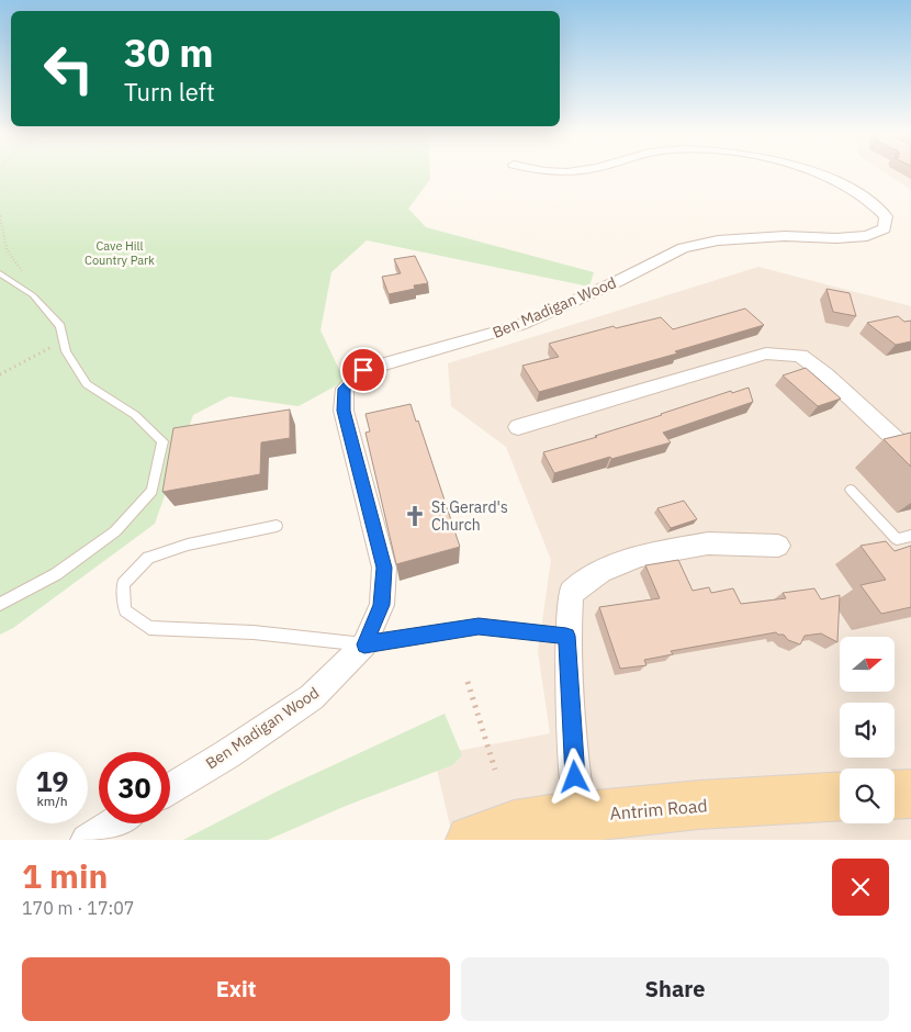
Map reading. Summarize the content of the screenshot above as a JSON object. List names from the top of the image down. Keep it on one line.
{"streets":{"main road":["Antrim Road"],"street":["Ben Madigan Wood"]},"parks":["Cave Hill Country Park"],"places":{"church":["St Gerard's Church"]},"north":"right","page":{"turn":["30 m","Turn left"],"speed":"19 km/h","limit":"30","heading":["1 min","170 m · 17:07"],"buttons":["Exit","Share"]}}
